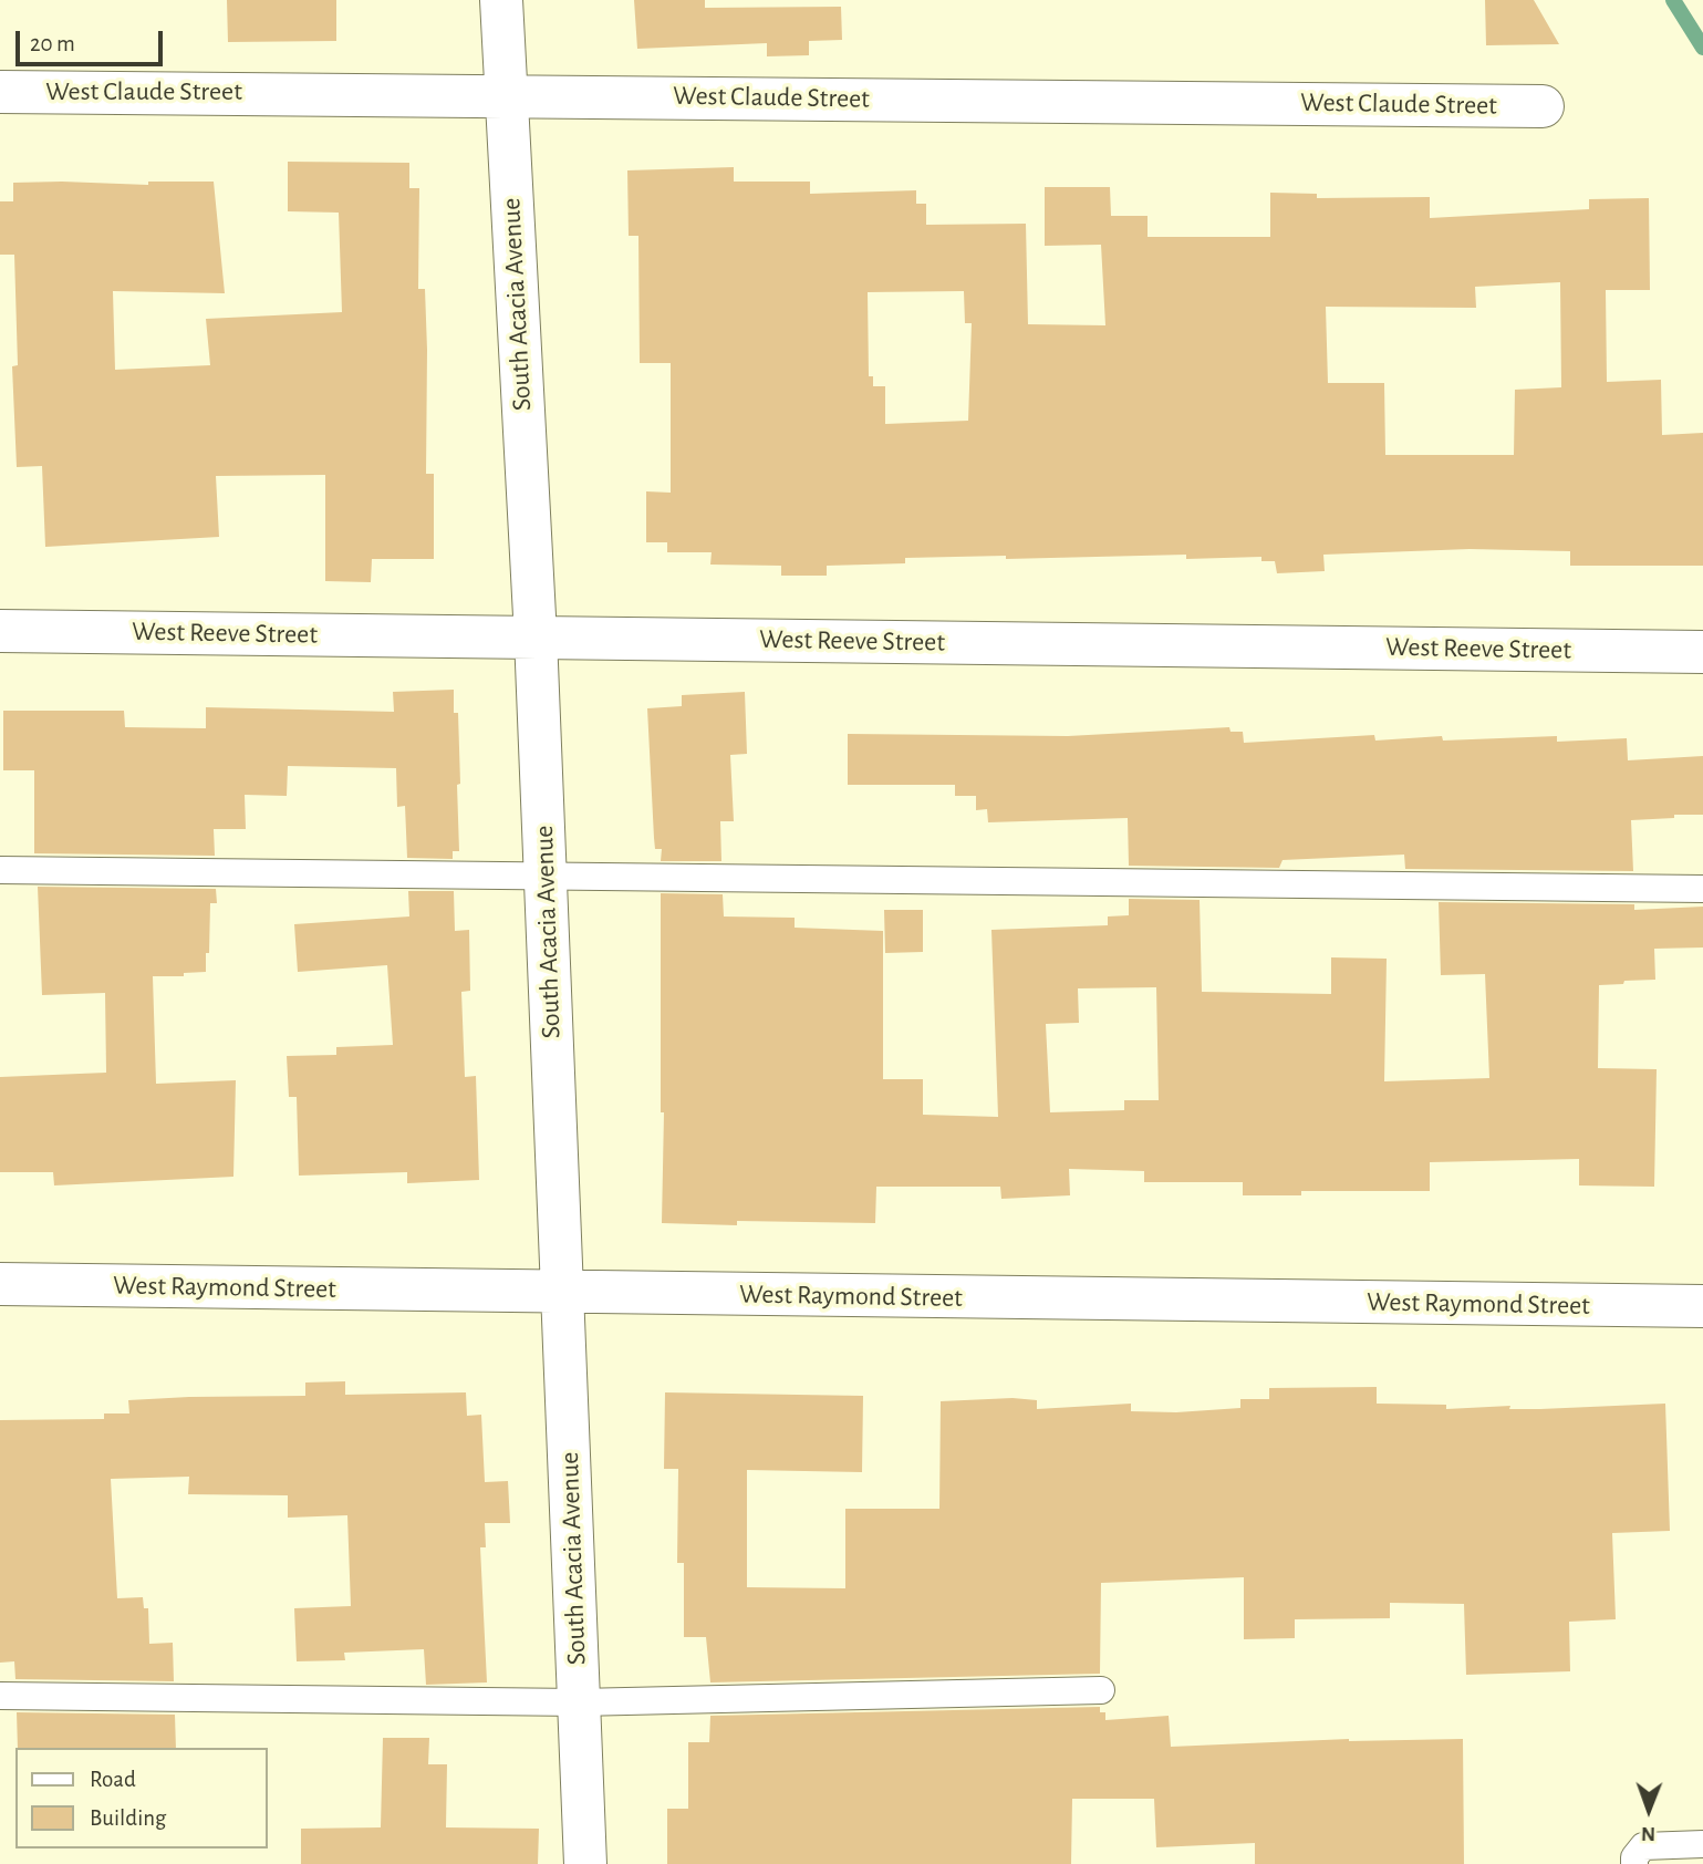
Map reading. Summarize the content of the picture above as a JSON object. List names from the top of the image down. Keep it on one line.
{"streets":{"street":["West Claude Street","South Acacia Avenue","West Reeve Street","West Raymond Street"]},"crossings":[["West Claude Street","South Acacia Avenue"],["South Acacia Avenue","West Reeve Street"],["South Acacia Avenue","West Raymond Street"]],"legend":["Road","Building"],"scale_bar":"20 m","north":"bottom"}
